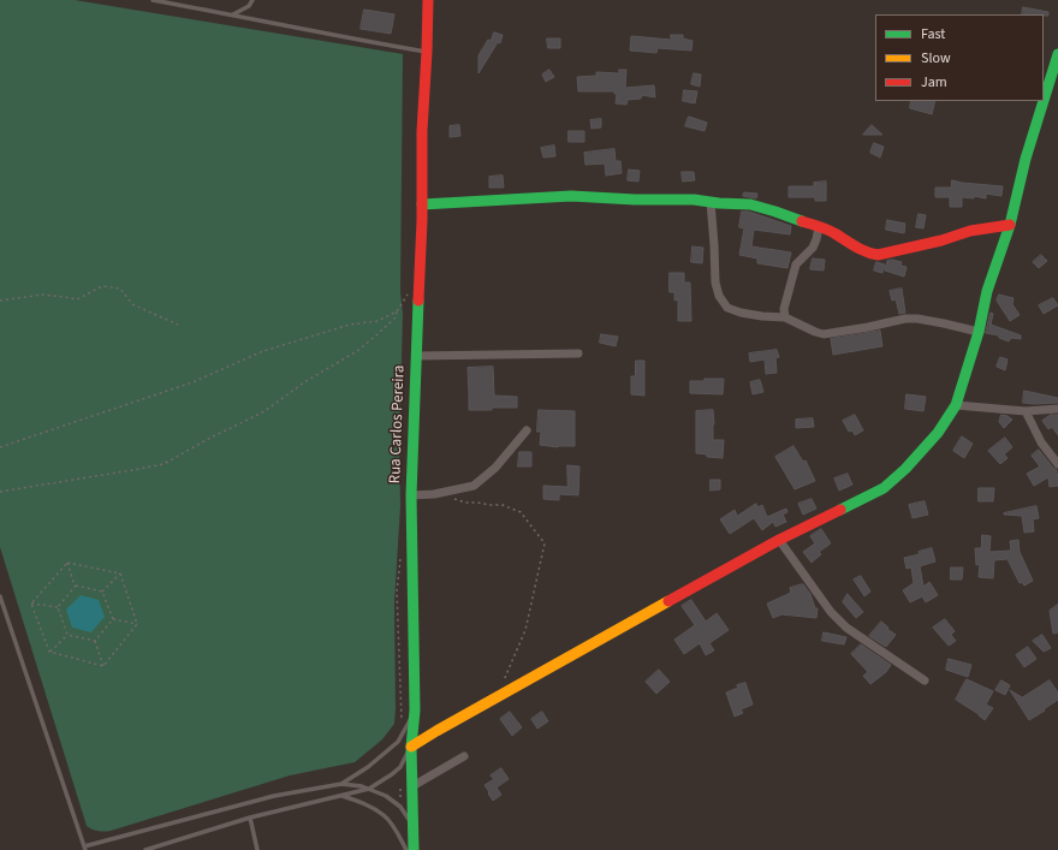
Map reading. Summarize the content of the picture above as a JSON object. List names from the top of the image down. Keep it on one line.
{"streets":{"street":["Rua Carlos Pereira"]},"legend":["Fast","Slow","Jam"]}
